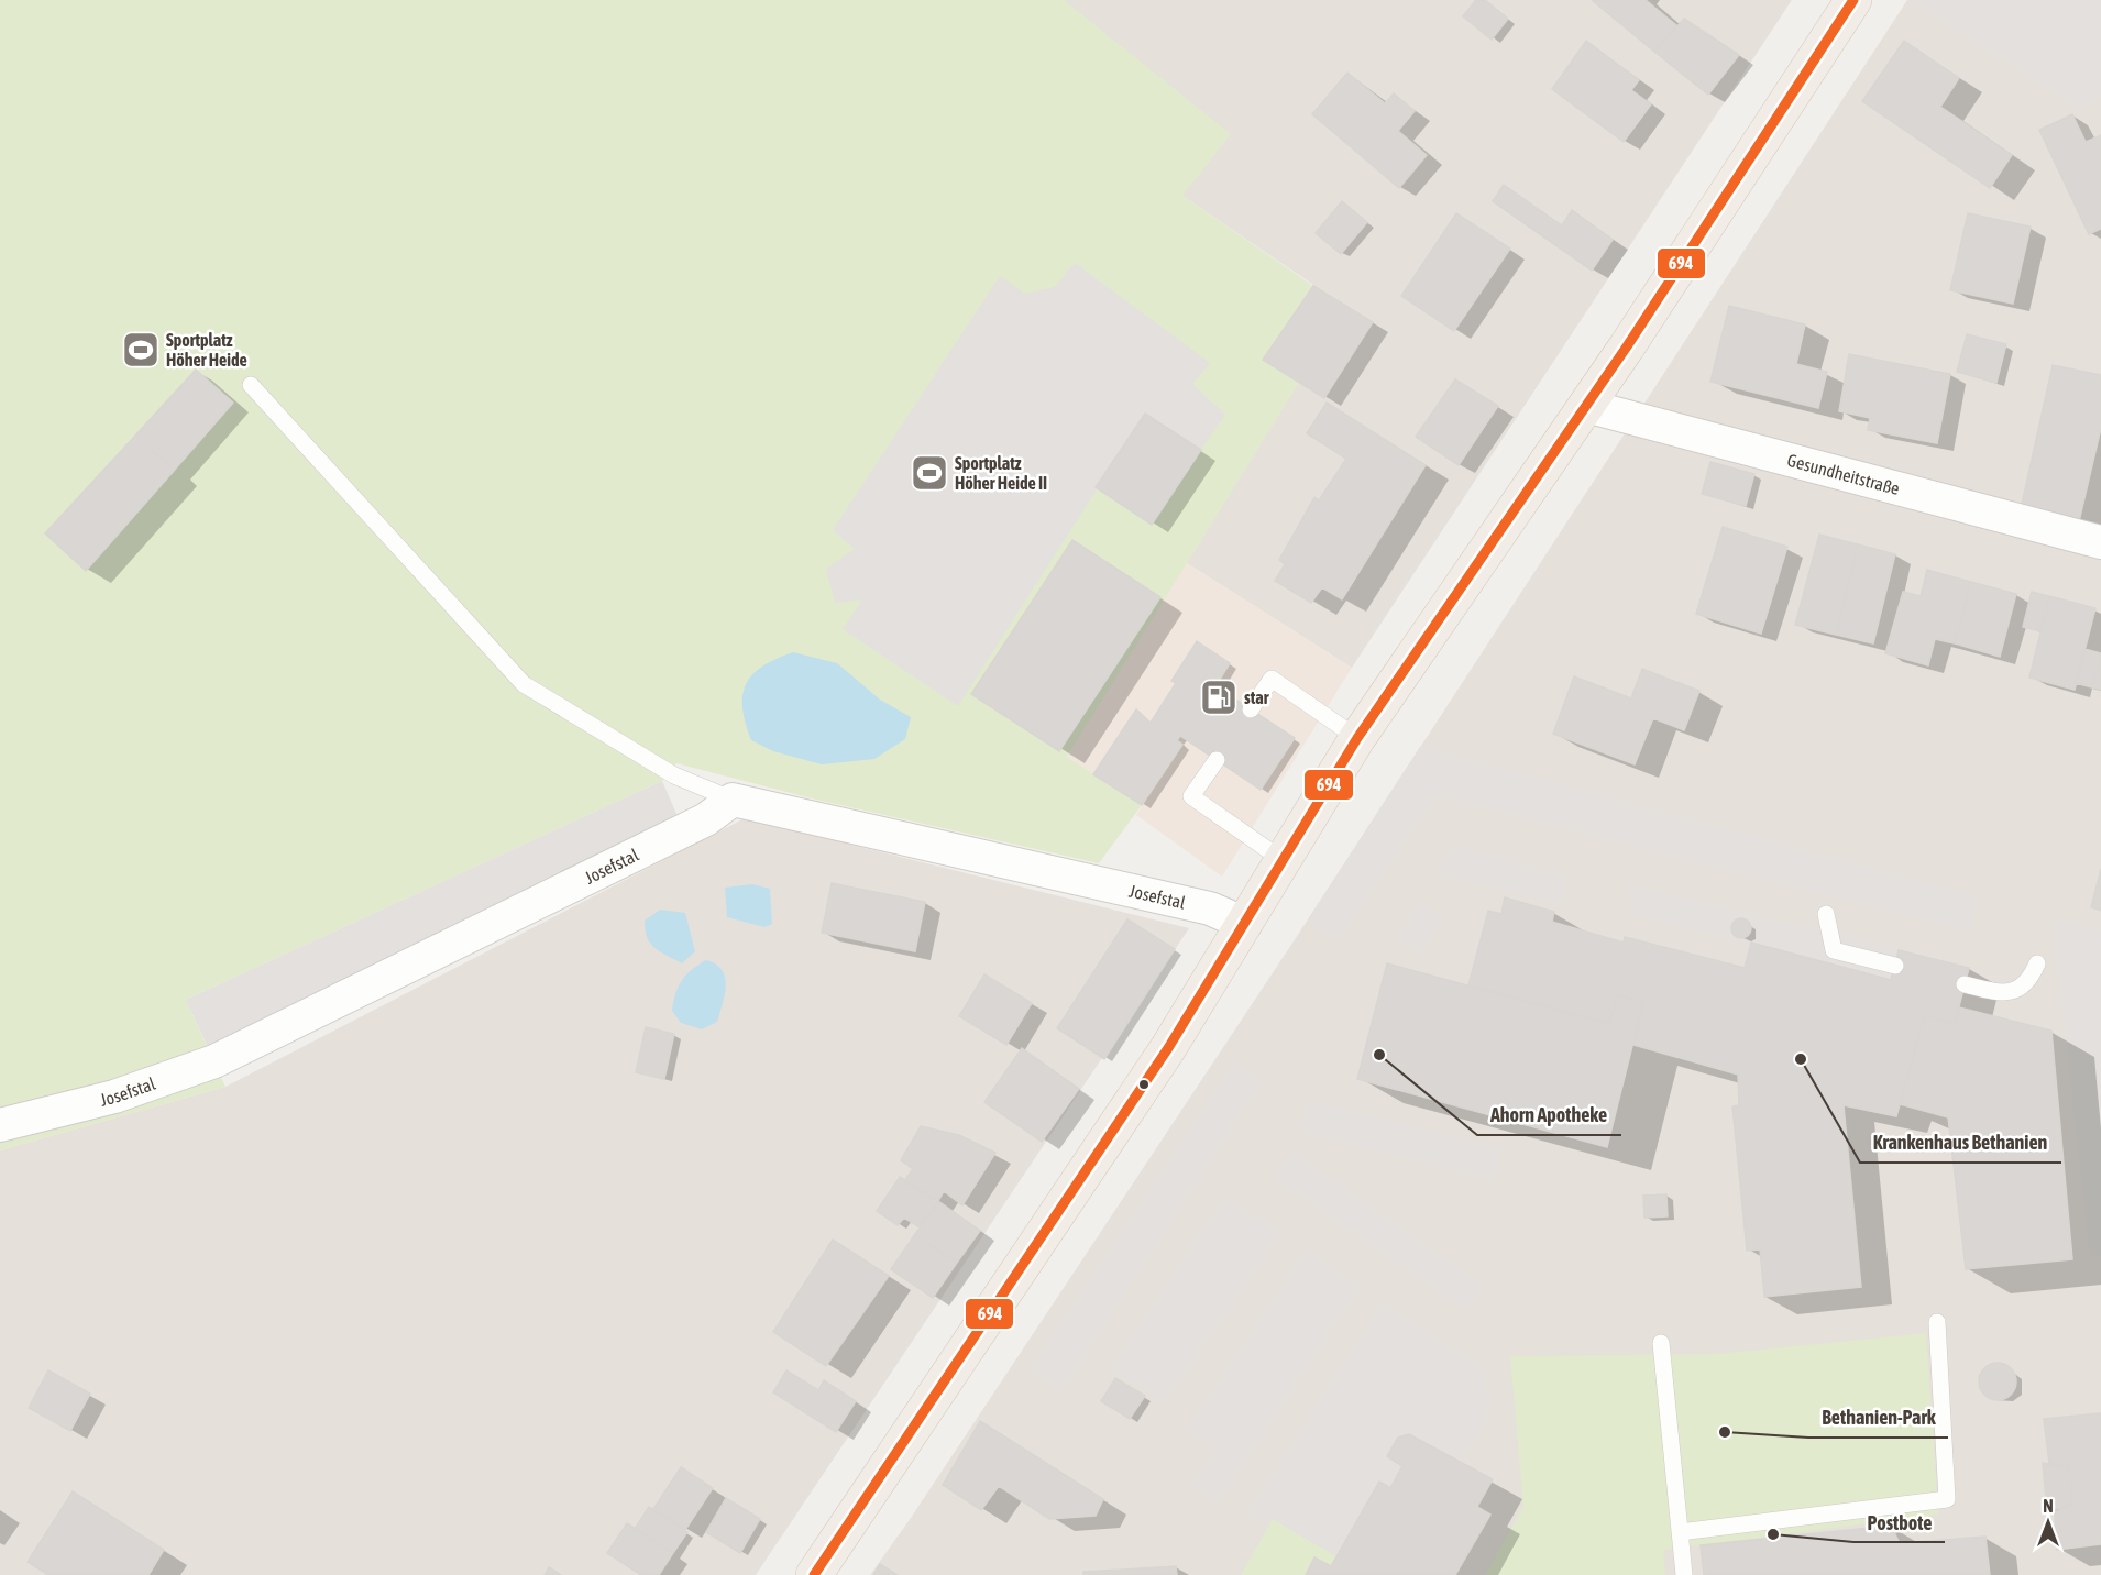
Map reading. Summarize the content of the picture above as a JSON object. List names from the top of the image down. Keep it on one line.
{"streets":{"street":["Gesundheitstraße","Josefstal"]},"places":{"sports":["Sportplatz Höher Heide","Sportplatz Höher Heide II"],"fuel station":["star"],"other":["Ahorn Apotheke","Krankenhaus Bethanien","Bethanien-Park","Postbote"]},"lines":["transit line 694"],"north":"top"}
